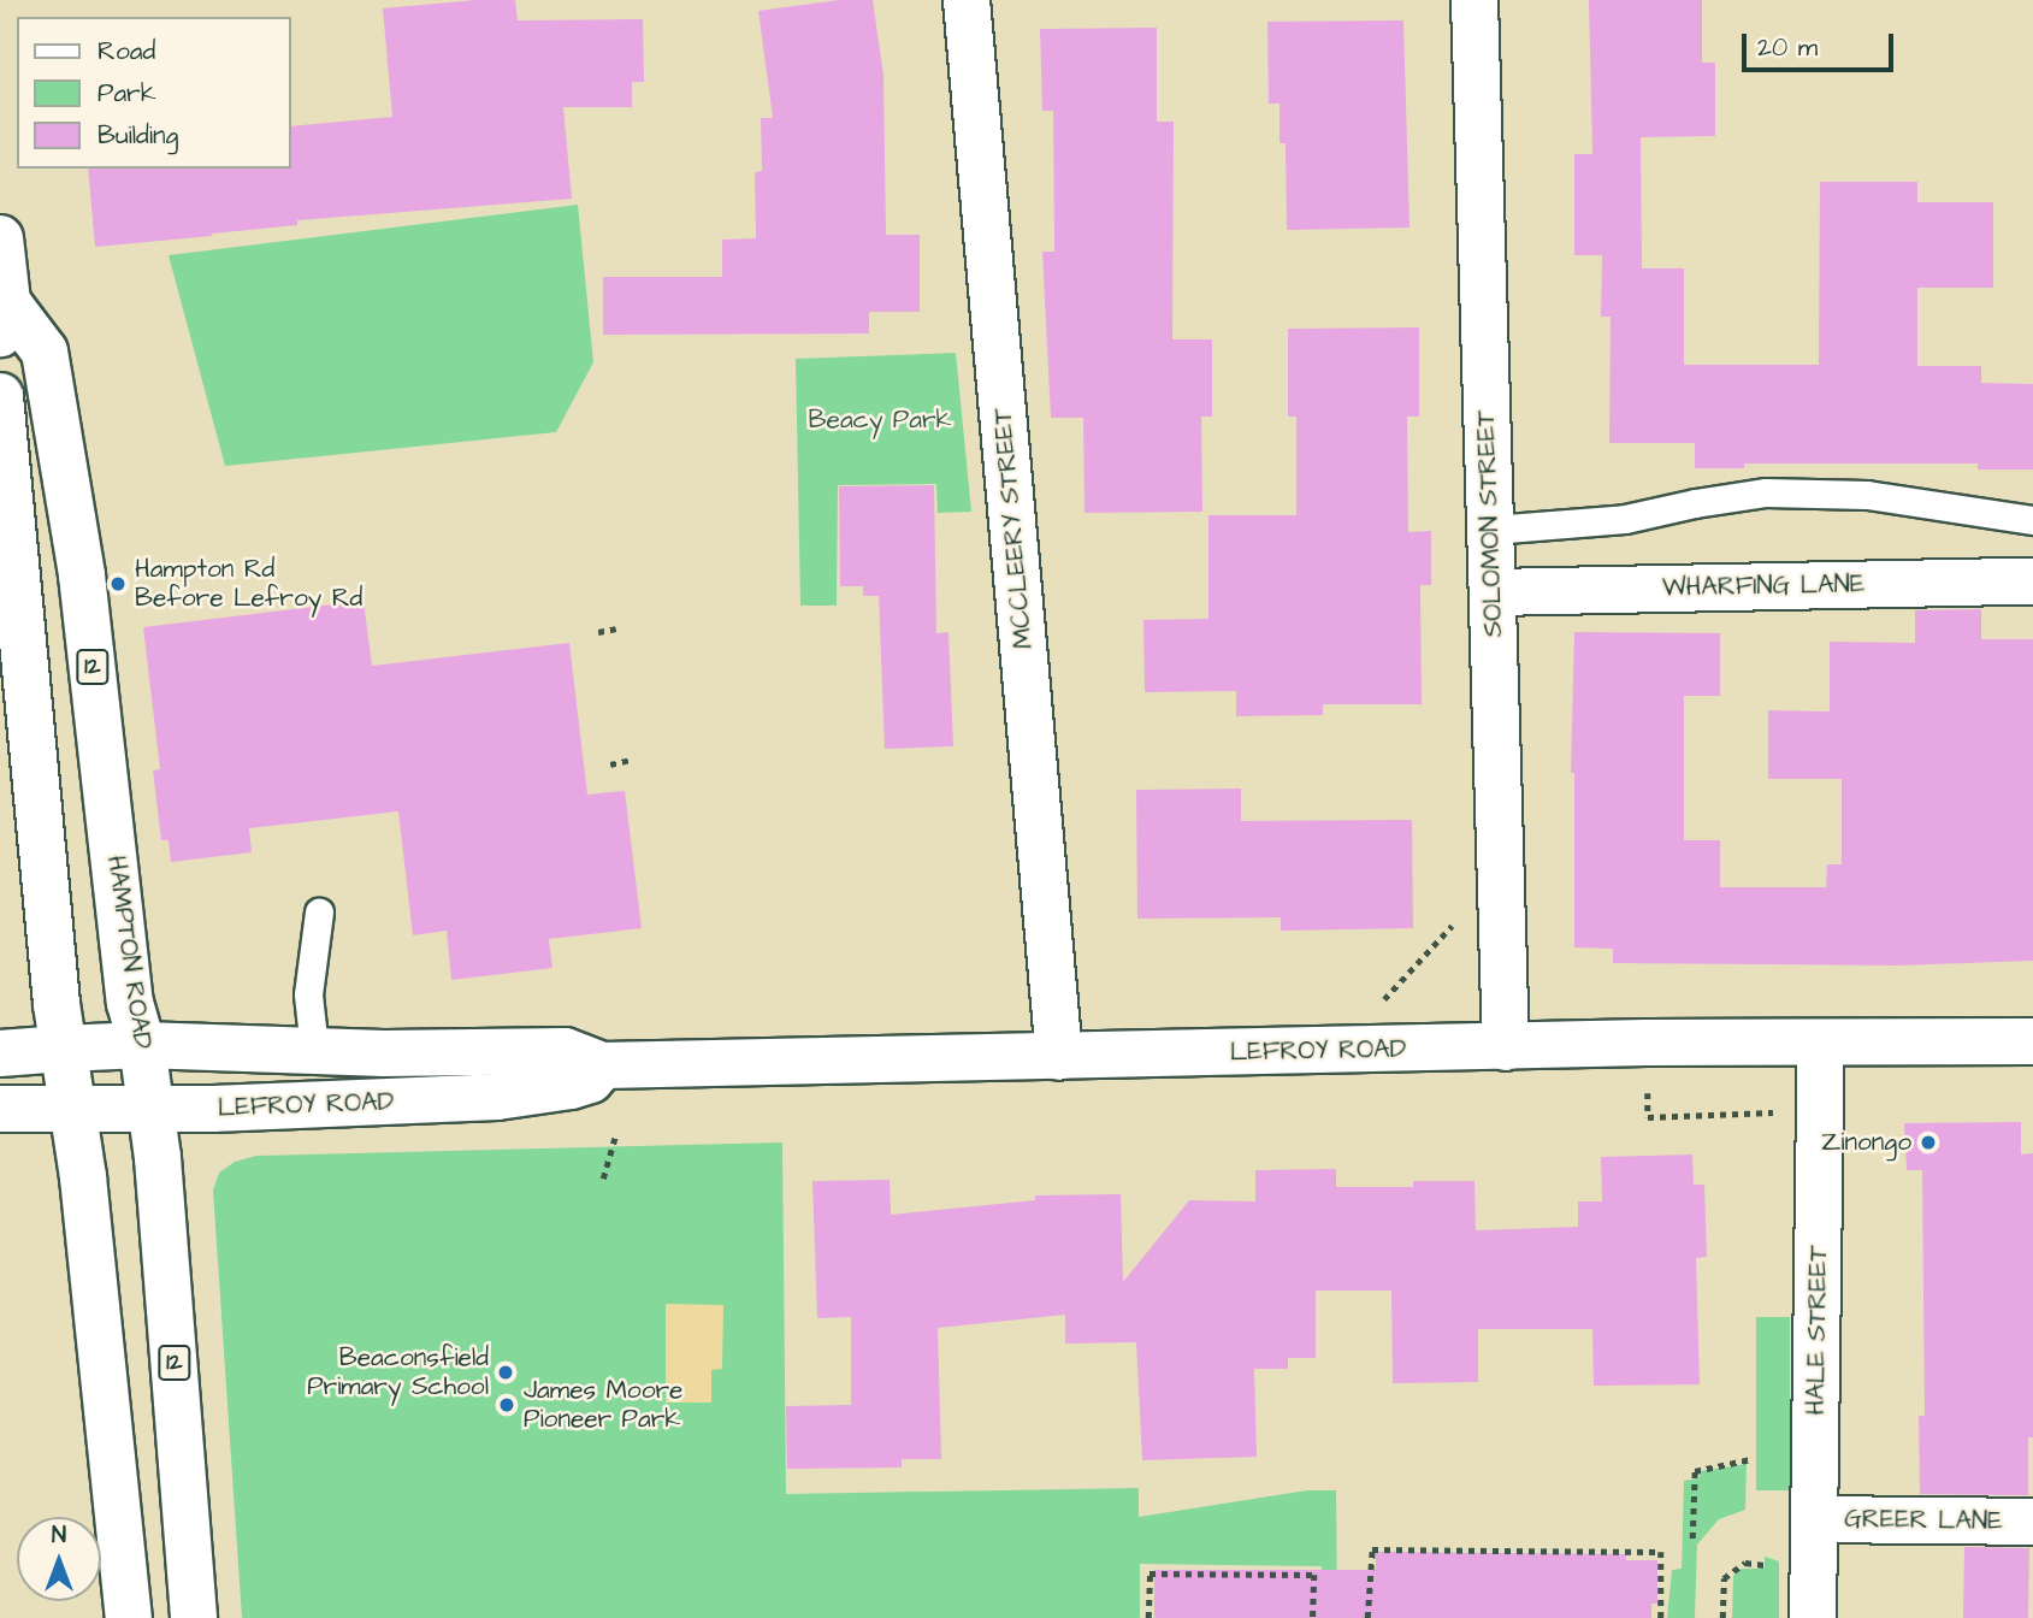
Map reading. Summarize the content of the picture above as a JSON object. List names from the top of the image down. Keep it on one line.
{"streets":{"street":["SOLOMON STREET","MCCLEERY STREET","WHARFING LANE","12","HAMPTON ROAD","LEFROY ROAD","HALE STREET","GREER LANE"]},"crossings":[["SOLOMON STREET","WHARFING LANE"],["SOLOMON STREET","LEFROY ROAD"],["MCCLEERY STREET","LEFROY ROAD"],["HAMPTON ROAD","LEFROY ROAD"],["LEFROY ROAD","HALE STREET"],["HALE STREET","GREER LANE"]],"parks":["Beacy Park"],"places":["Hampton Rd Before Lefroy Rd","Zinongo","Beaconsfield Primary School","James Moore Pioneer Park"],"legend":["Road","Park","Building"],"scale_bar":"20 m","north":"top"}
